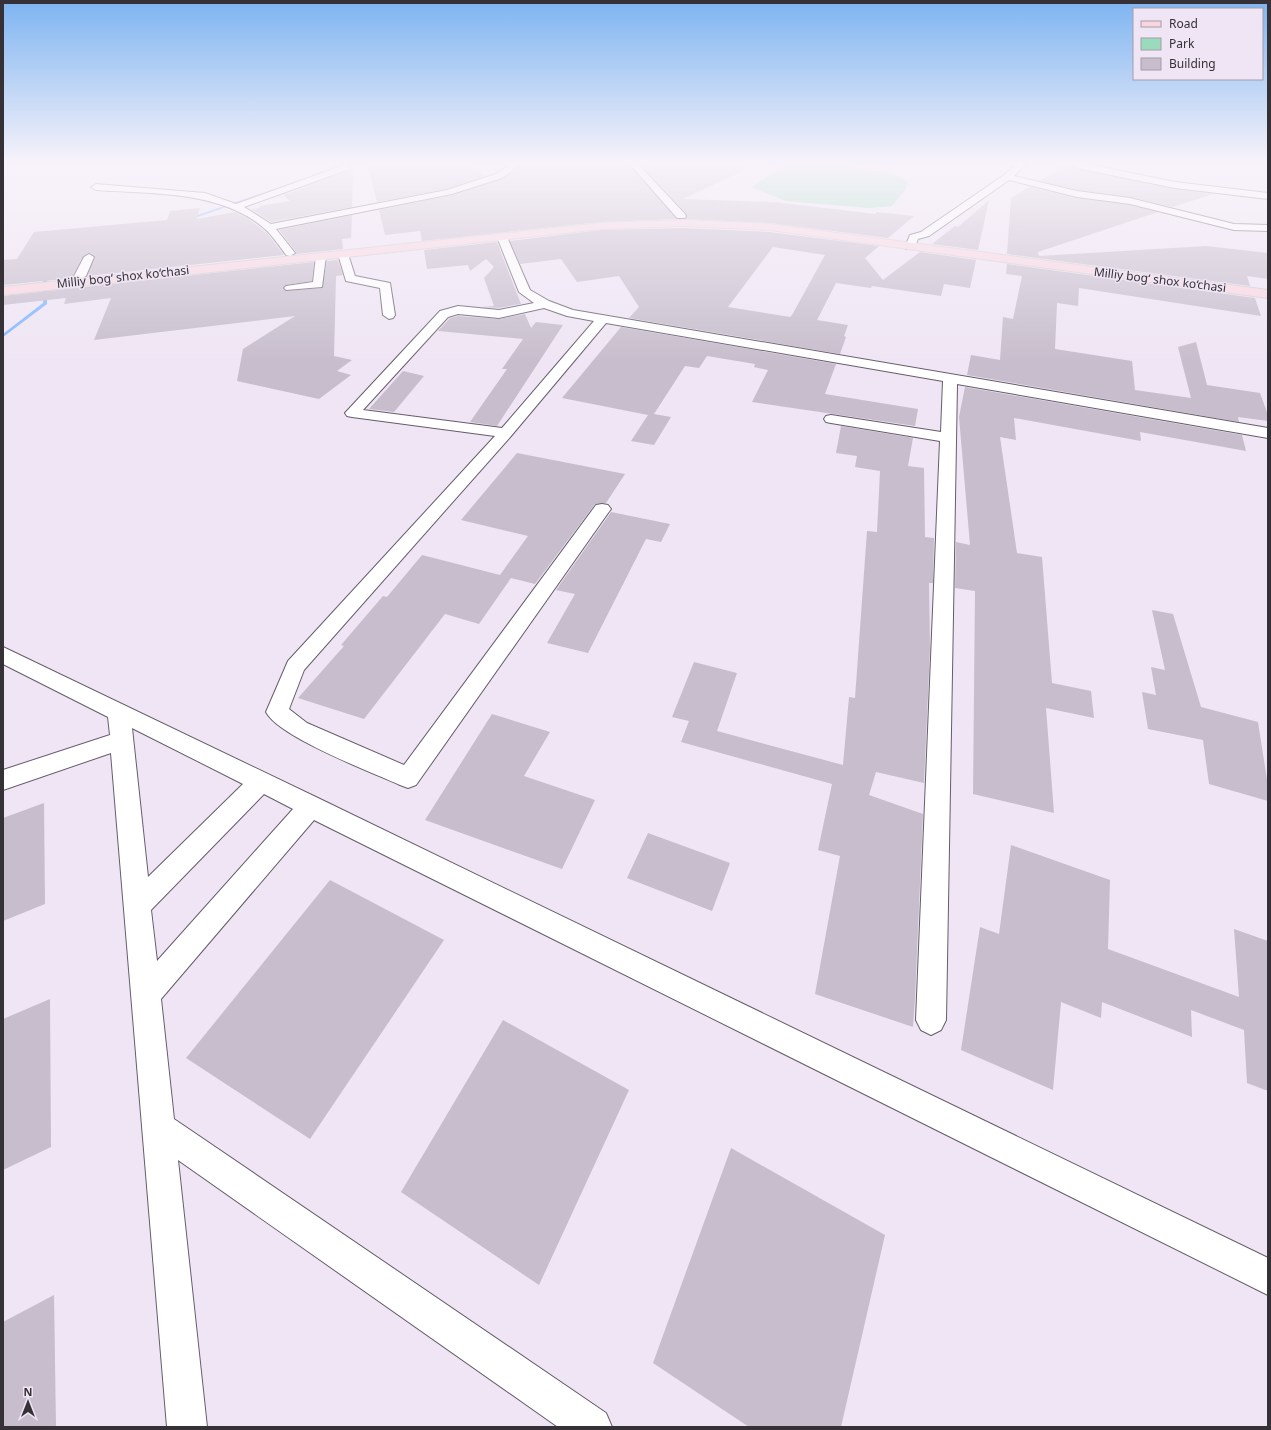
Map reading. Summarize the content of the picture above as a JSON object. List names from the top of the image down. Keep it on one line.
{"streets":{"main road":["Milliy bog‘ shox ko‘chasi"]},"legend":["Road","Park","Building"],"north":"top"}
